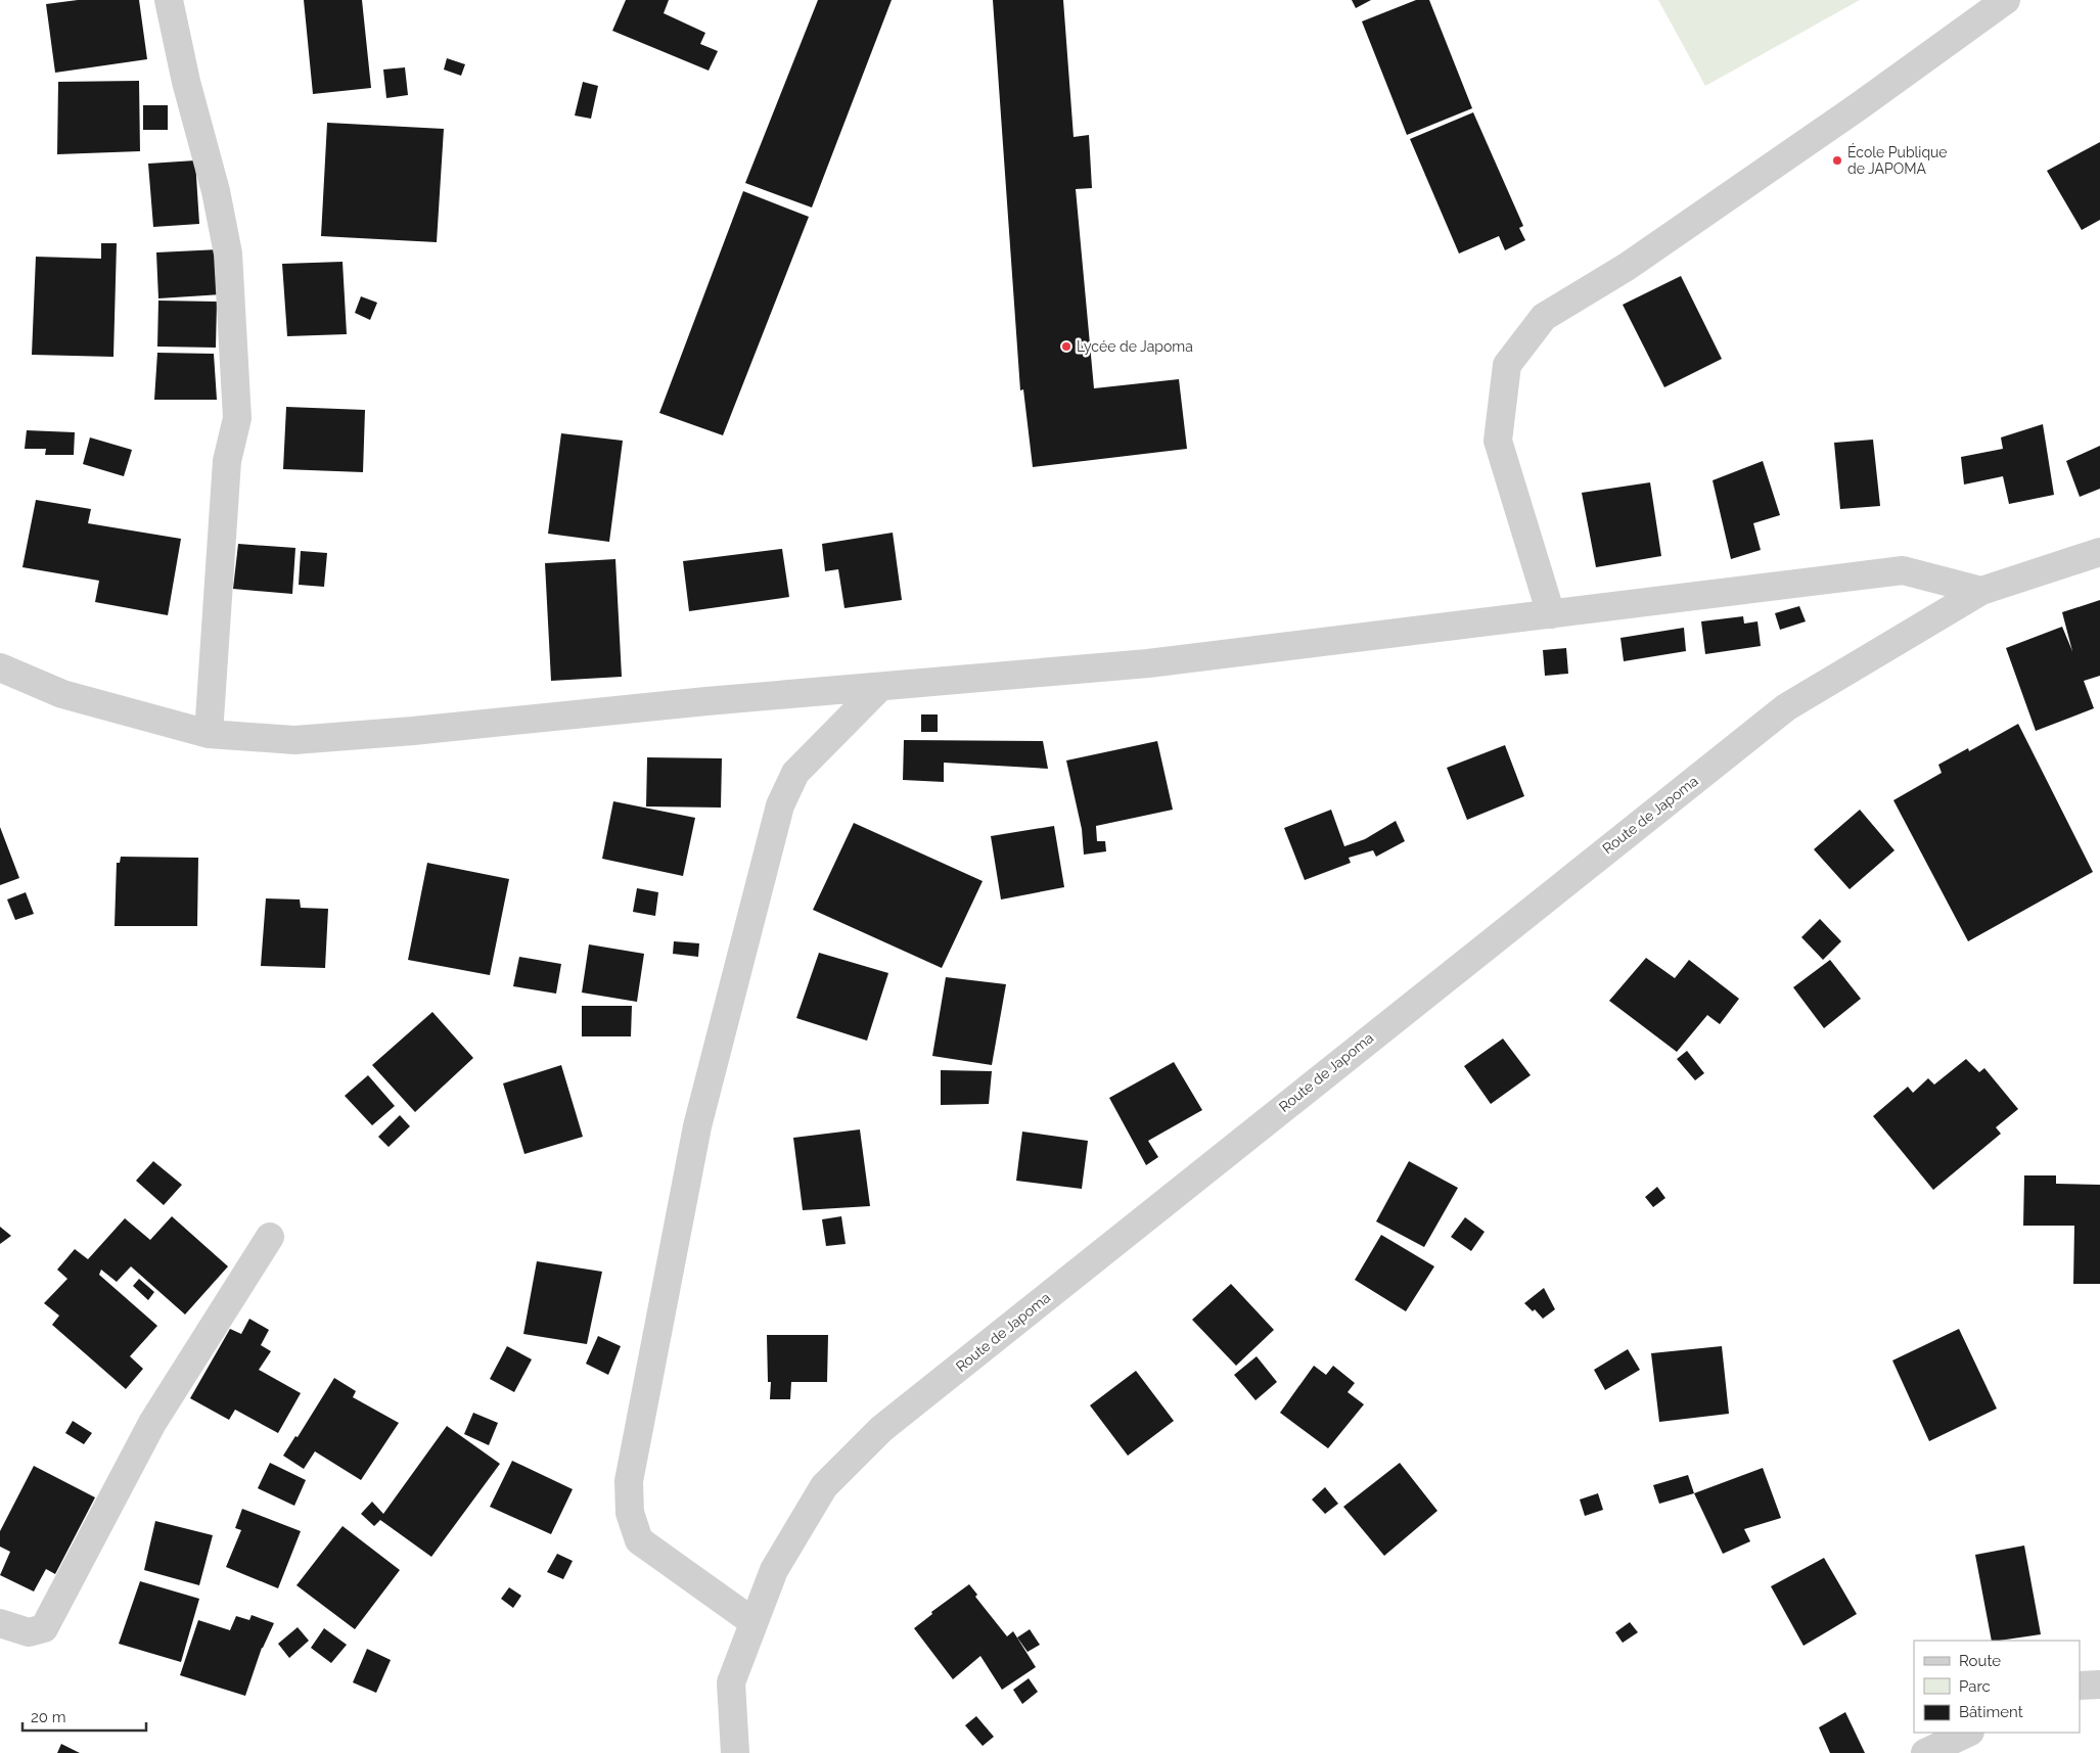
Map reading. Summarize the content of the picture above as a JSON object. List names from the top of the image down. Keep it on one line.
{"streets":{"street":["Route de Japoma"]},"places":["École Publique de JAPOMA","Lycée de Japoma"],"legend":["Route","Parc","Bâtiment"],"scale_bar":"20 m"}
